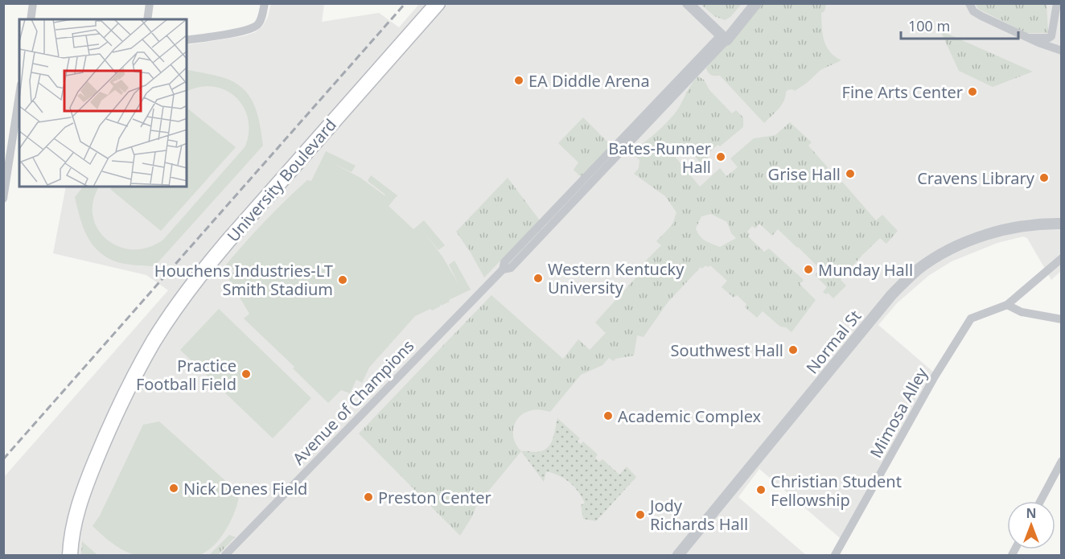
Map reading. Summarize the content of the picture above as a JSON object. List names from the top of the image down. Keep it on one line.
{"streets":{"main road":["University Boulevard"],"street":["Normal St","Avenue of Champions","Mimosa Alley"]},"places":["EA Diddle Arena","Fine Arts Center","Bates-Runner Hall","Grise Hall","Cravens Library","Munday Hall","Western Kentucky University","Houchens Industries-LT Smith Stadium","Southwest Hall","Practice Football Field","Academic Complex","Nick Denes Field","Christian Student Fellowship","Preston Center","Jody Richards Hall"],"scale_bar":"100 m","north":"top"}
